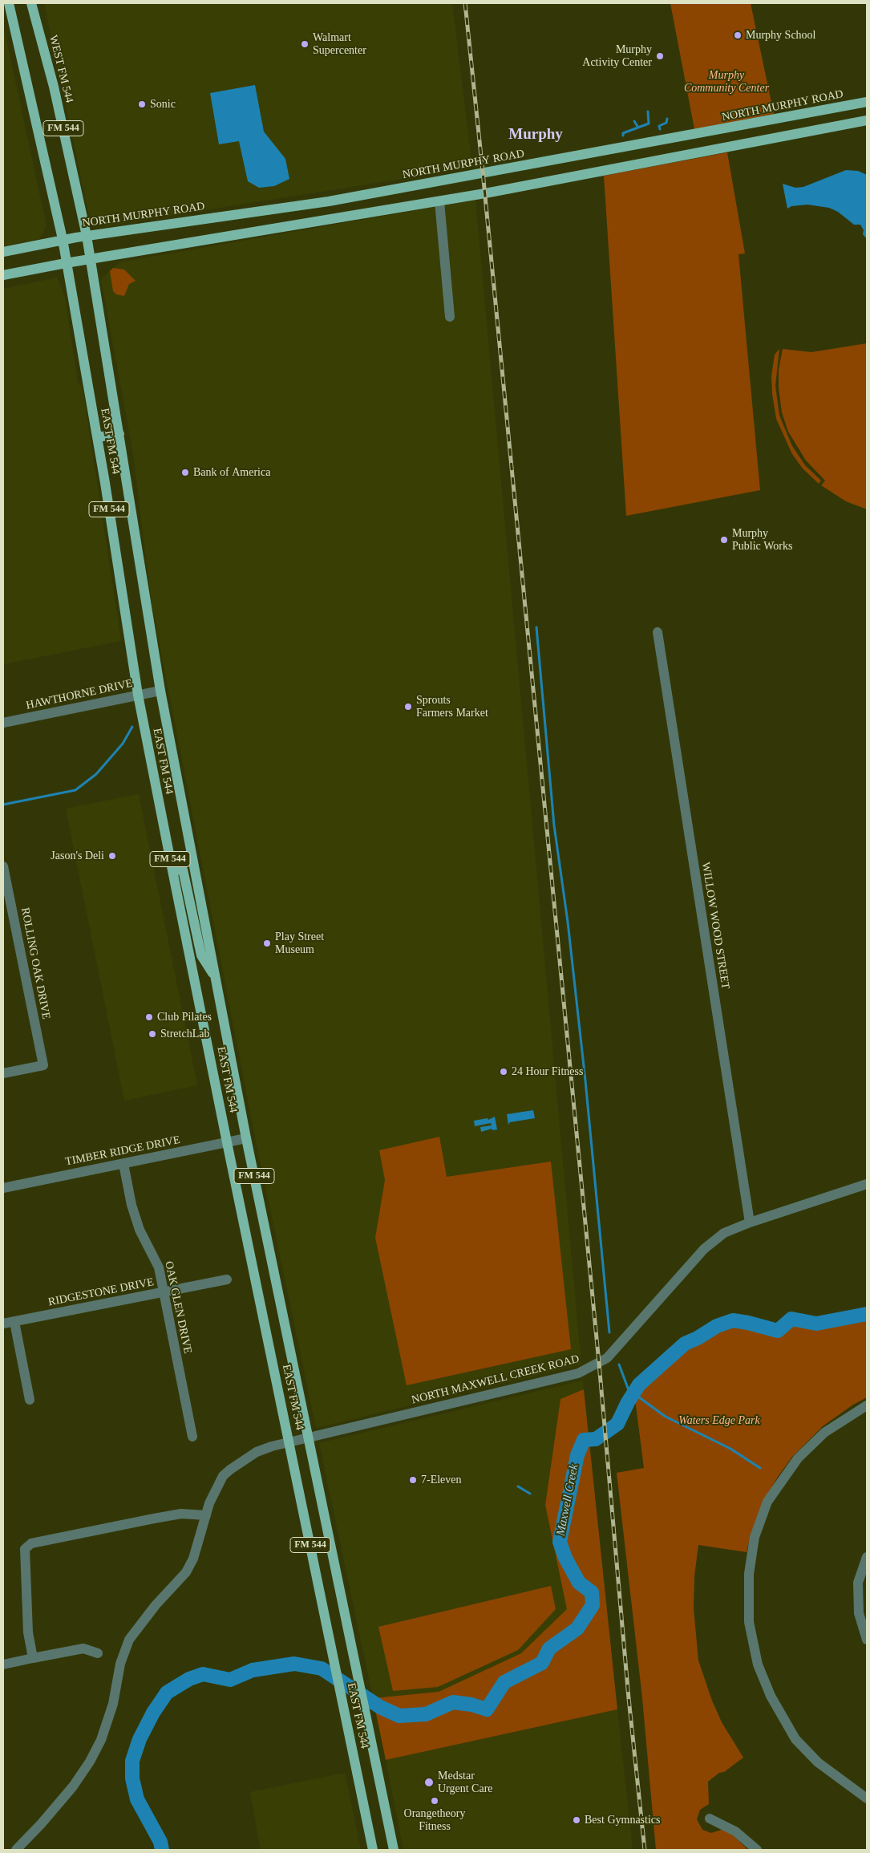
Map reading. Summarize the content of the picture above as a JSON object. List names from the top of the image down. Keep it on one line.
{"streets":{"main road":["WEST FM 544","NORTH MURPHY ROAD","FM 544","EAST FM 544"],"street":["HAWTHORNE DRIVE","WILLOW WOOD STREET","ROLLING OAK DRIVE","TIMBER RIDGE DRIVE","RIDGESTONE DRIVE","OAK GLEN DRIVE","NORTH MAXWELL CREEK ROAD"]},"crossings":[["WEST FM 544","NORTH MURPHY ROAD"],["WEST FM 544","EAST FM 544"],["NORTH MURPHY ROAD","FM 544"],["NORTH MURPHY ROAD","EAST FM 544"],["FM 544","EAST FM 544"],["EAST FM 544","HAWTHORNE DRIVE"],["EAST FM 544","TIMBER RIDGE DRIVE"],["EAST FM 544","NORTH MAXWELL CREEK ROAD"],["WILLOW WOOD STREET","NORTH MAXWELL CREEK ROAD"],["TIMBER RIDGE DRIVE","OAK GLEN DRIVE"],["RIDGESTONE DRIVE","OAK GLEN DRIVE"]],"districts":["Murphy"],"water":["Maxwell Creek"],"parks":["Murphy Community Center","Waters Edge Park"],"places":["Murphy School","Walmart Supercenter","Murphy Activity Center","Sonic","Bank of America","Murphy Public Works","Sprouts Farmers Market","Jason's Deli","Play Street Museum","Club Pilates","StretchLab","24 Hour Fitness","7-Eleven","Medstar Urgent Care","Orangetheory Fitness","Best Gymnastics"]}
